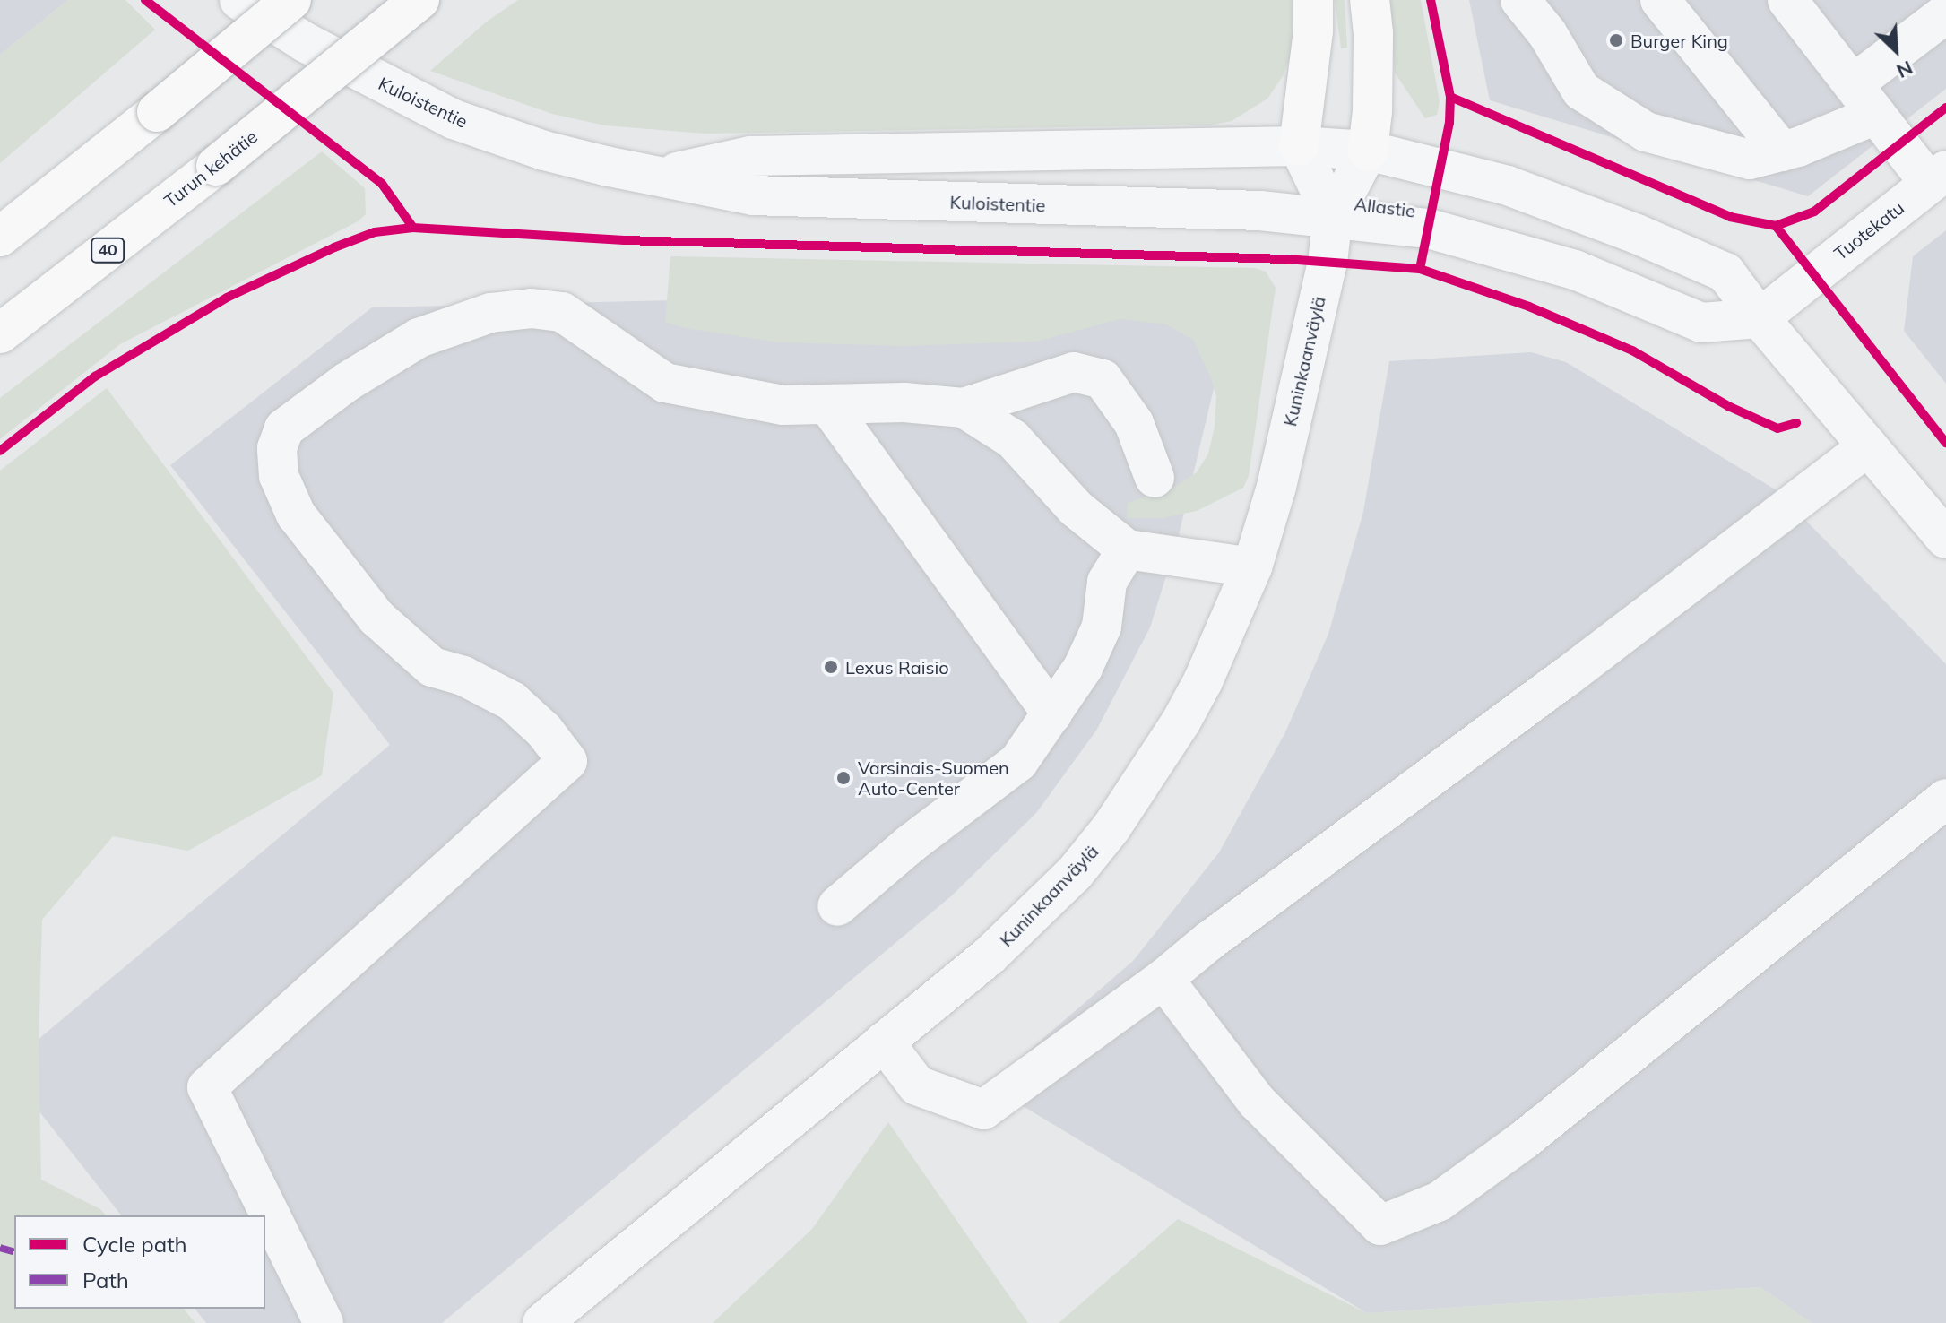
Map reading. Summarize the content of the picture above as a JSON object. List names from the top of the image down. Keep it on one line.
{"streets":{"highway":["Turun kehätie","40"],"street":["Kuloistentie","Allastie","Tuotekatu","Kuninkaanväylä"]},"crossings":[["Kuloistentie","Allastie"],["Kuloistentie","Kuninkaanväylä"],["Allastie","Tuotekatu"],["Allastie","Kuninkaanväylä"]],"places":["Burger King","Lexus Raisio","Varsinais-Suomen Auto-Center"],"legend":["Cycle path","Path"],"north":"bottom right"}
